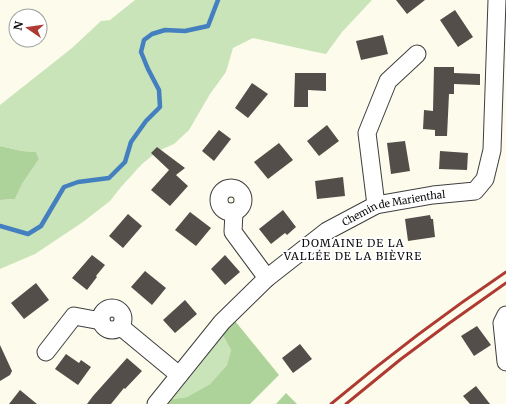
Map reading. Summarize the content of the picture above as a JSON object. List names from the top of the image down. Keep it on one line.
{"streets":{"street":["Chemin de Marienthal"]},"districts":["DOMAINE DE LA VALLÉE DE LA BIÈVRE"],"north":"left"}
